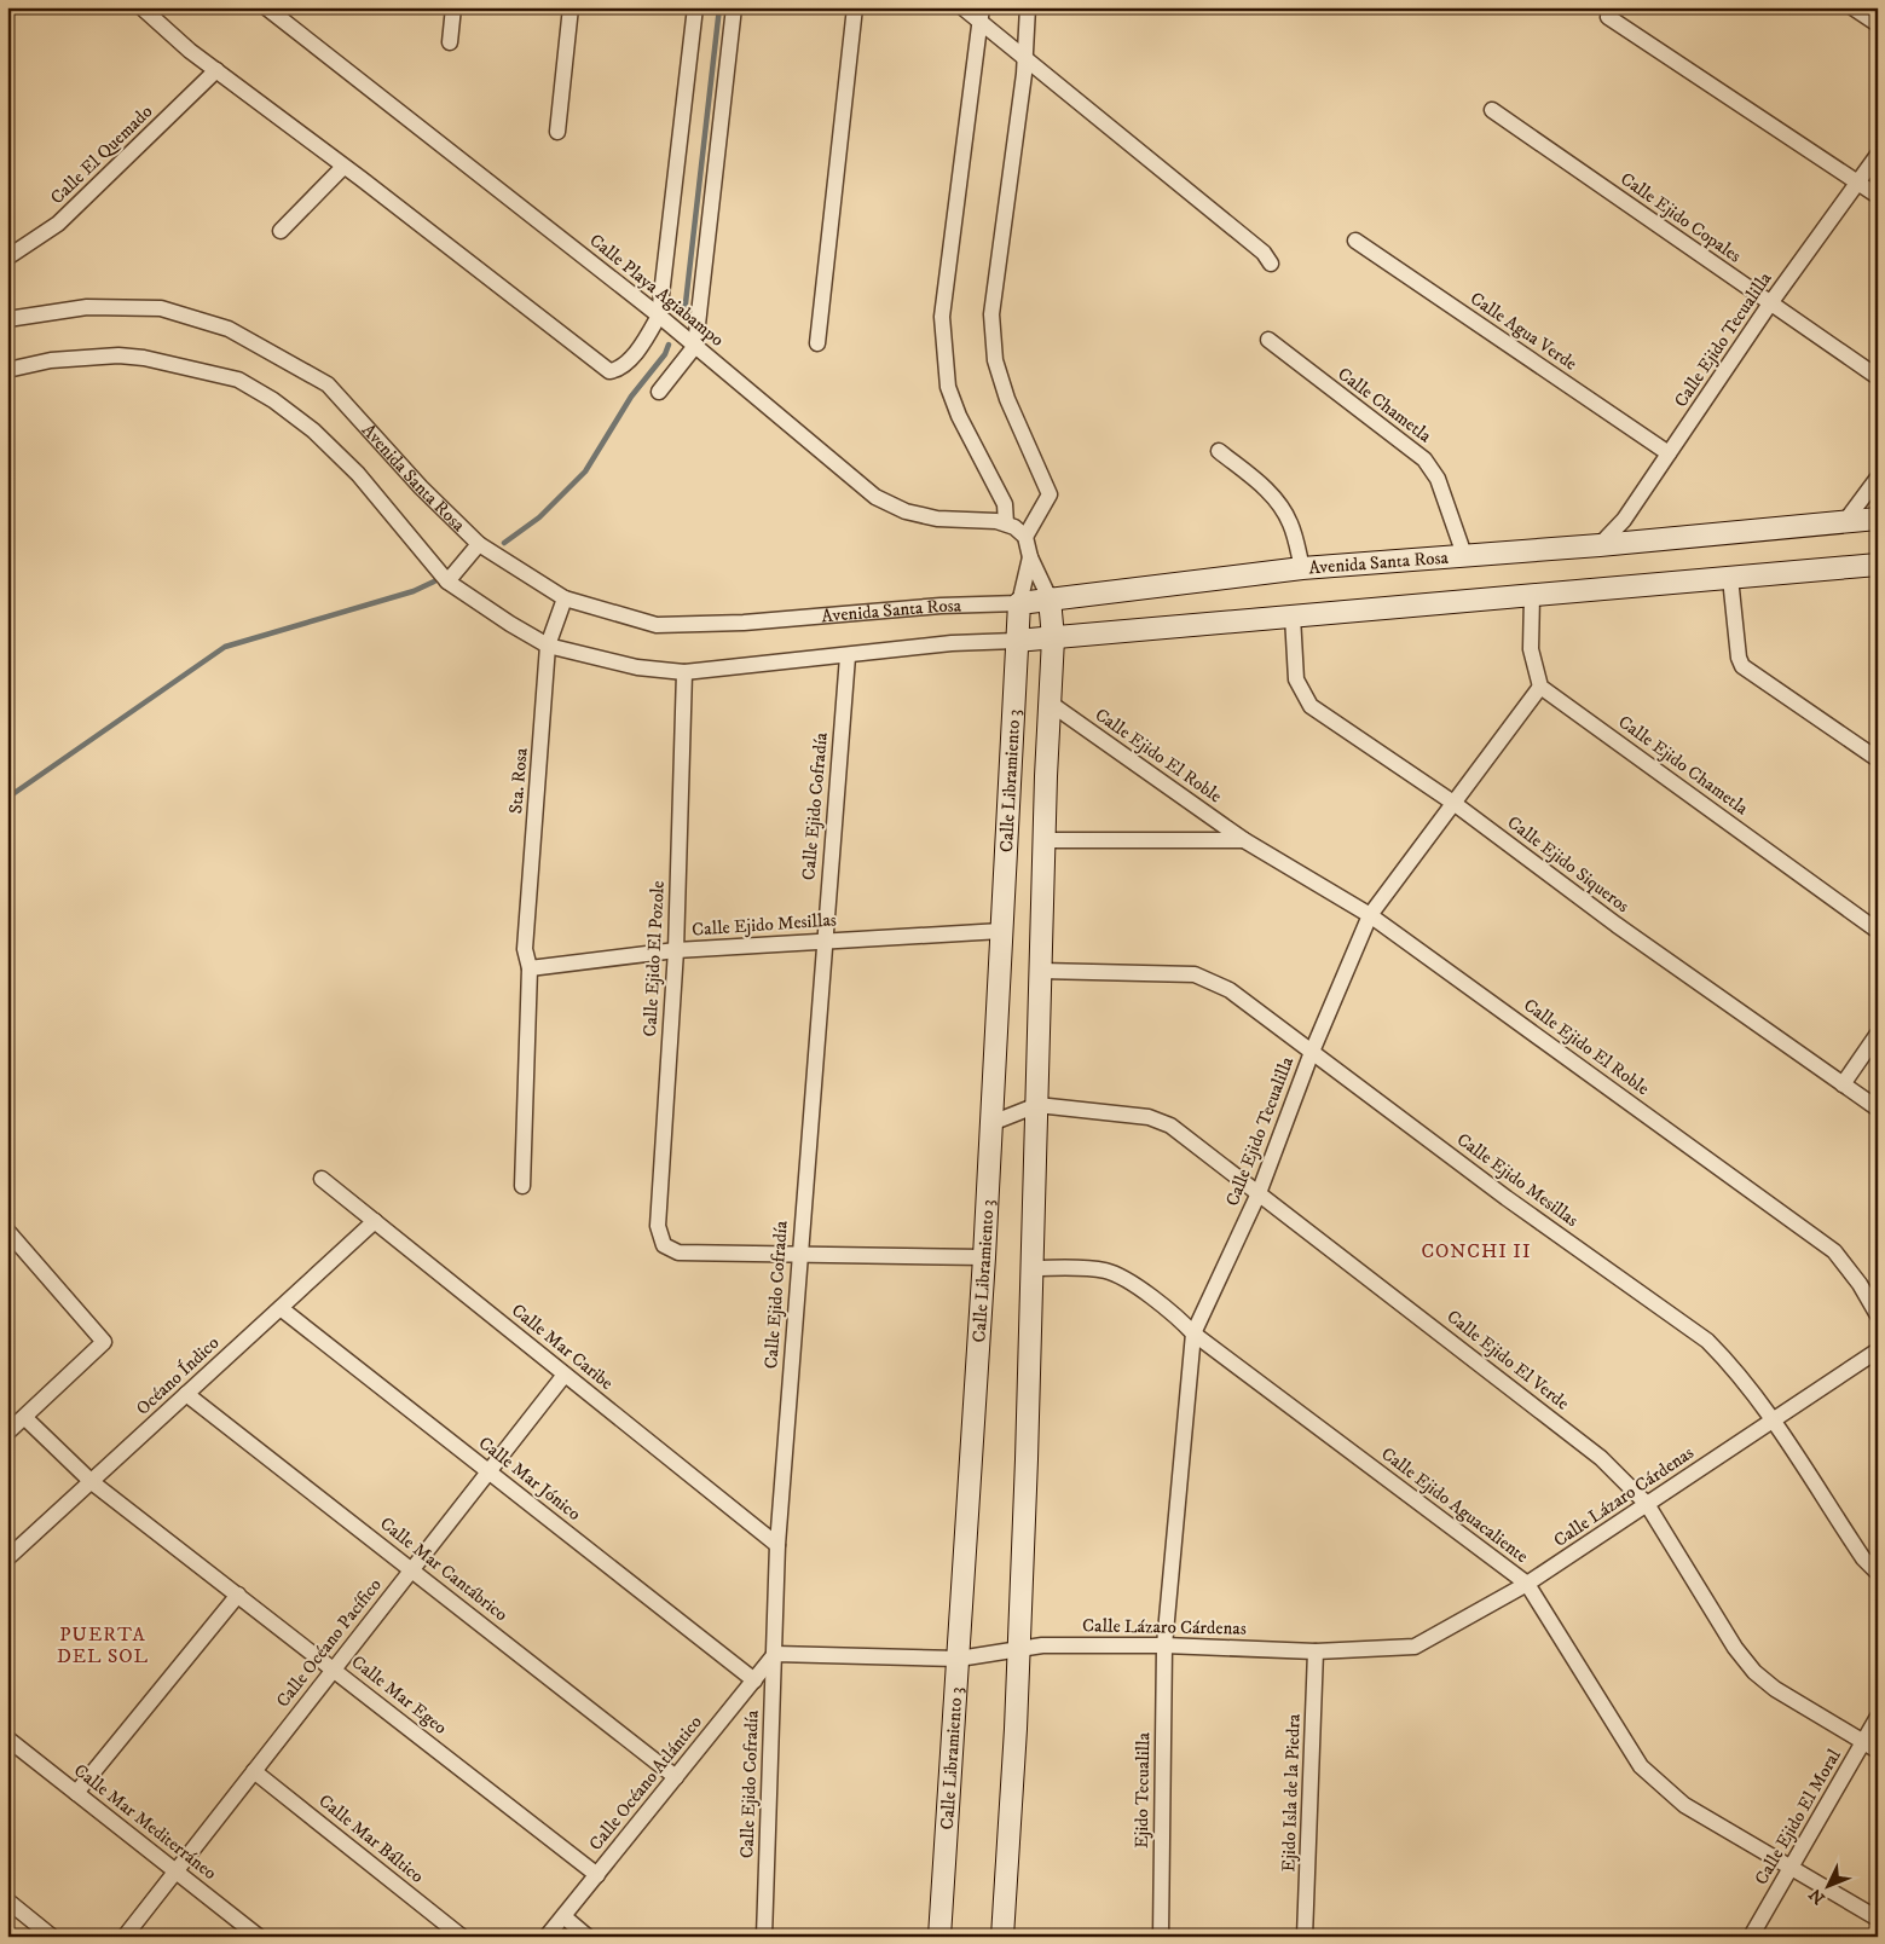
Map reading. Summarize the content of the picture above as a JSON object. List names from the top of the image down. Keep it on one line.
{"streets":{"street":["Calle El Quemado","Calle Ejido Copales","Calle Playa Agiabampo","Calle Agua Verde","Calle Ejido Tecualilla","Calle Chametla","Avenida Santa Rosa","Calle Ejido El Roble","Calle Ejido Chametla","Sta. Rosa","Calle Libramiento 3","Calle Ejido Cofradía","Calle Ejido Siqueros","Calle Ejido Mesillas","Calle Ejido El Pozole","Calle Mar Caribe","Calle Ejido El Verde","Océano Índico","Calle Mar Jónico","Calle Lázaro Cárdenas","Calle Ejido Aguacaliente","Calle Mar Cantábrico","Calle Océano Pacífico","Calle Mar Egeo","Calle Océano Atlántico","Ejido Tecualilla","Ejido Isla de la Piedra","Calle Ejido El Moral","Calle Mar Mediterráneo","Calle Mar Báltico"]},"crossings":[["Calle Ejido Copales","Calle Ejido Tecualilla"],["Calle Agua Verde","Calle Ejido Tecualilla"],["Calle Ejido Tecualilla","Avenida Santa Rosa"],["Calle Ejido Tecualilla","Calle Ejido El Roble"],["Calle Ejido Tecualilla","Calle Ejido Chametla"],["Calle Ejido Tecualilla","Calle Ejido Siqueros"],["Calle Ejido Tecualilla","Calle Ejido Mesillas"],["Calle Ejido Tecualilla","Calle Ejido El Verde"],["Calle Ejido Tecualilla","Calle Lázaro Cárdenas"],["Calle Ejido Tecualilla","Calle Ejido Aguacaliente"],["Calle Ejido Tecualilla","Ejido Tecualilla"],["Calle Chametla","Avenida Santa Rosa"],["Avenida Santa Rosa","Sta. Rosa"],["Avenida Santa Rosa","Calle Libramiento 3"],["Avenida Santa Rosa","Calle Ejido Cofradía"],["Avenida Santa Rosa","Calle Ejido Siqueros"],["Avenida Santa Rosa","Calle Ejido El Pozole"],["Calle Ejido El Roble","Calle Libramiento 3"],["Sta. Rosa","Calle Ejido Mesillas"],["Calle Libramiento 3","Calle Ejido Mesillas"],["Calle Libramiento 3","Calle Ejido El Verde"],["Calle Libramiento 3","Calle Lázaro Cárdenas"],["Calle Libramiento 3","Calle Ejido Aguacaliente"],["Calle Ejido Cofradía","Calle Ejido Mesillas"],["Calle Ejido Cofradía","Calle Ejido El Pozole"],["Calle Ejido Cofradía","Calle Mar Caribe"],["Calle Ejido Cofradía","Calle Lázaro Cárdenas"],["Calle Ejido Cofradía","Calle Océano Atlántico"],["Calle Ejido Mesillas","Calle Ejido El Pozole"],["Calle Ejido Mesillas","Calle Lázaro Cárdenas"],["Calle Mar Caribe","Océano Índico"],["Calle Mar Caribe","Calle Océano Pacífico"],["Calle Ejido El Verde","Calle Lázaro Cárdenas"],["Calle Ejido El Verde","Calle Ejido El Moral"],["Océano Índico","Calle Mar Jónico"],["Océano Índico","Calle Mar Cantábrico"],["Océano Índico","Calle Mar Egeo"],["Calle Mar Jónico","Calle Océano Pacífico"],["Calle Mar Jónico","Calle Océano Atlántico"],["Calle Lázaro Cárdenas","Calle Ejido Aguacaliente"],["Calle Lázaro Cárdenas","Calle Océano Atlántico"],["Calle Lázaro Cárdenas","Ejido Tecualilla"],["Calle Lázaro Cárdenas","Ejido Isla de la Piedra"],["Calle Ejido Aguacaliente","Calle Ejido El Moral"],["Calle Mar Cantábrico","Calle Océano Pacífico"],["Calle Mar Cantábrico","Calle Océano Atlántico"],["Calle Océano Pacífico","Calle Mar Egeo"],["Calle Océano Pacífico","Calle Mar Mediterráneo"],["Calle Océano Pacífico","Calle Mar Báltico"],["Calle Mar Egeo","Calle Océano Atlántico"]],"districts":["CONCHI II","PUERTA DEL SOL"],"north":"bottom left"}
